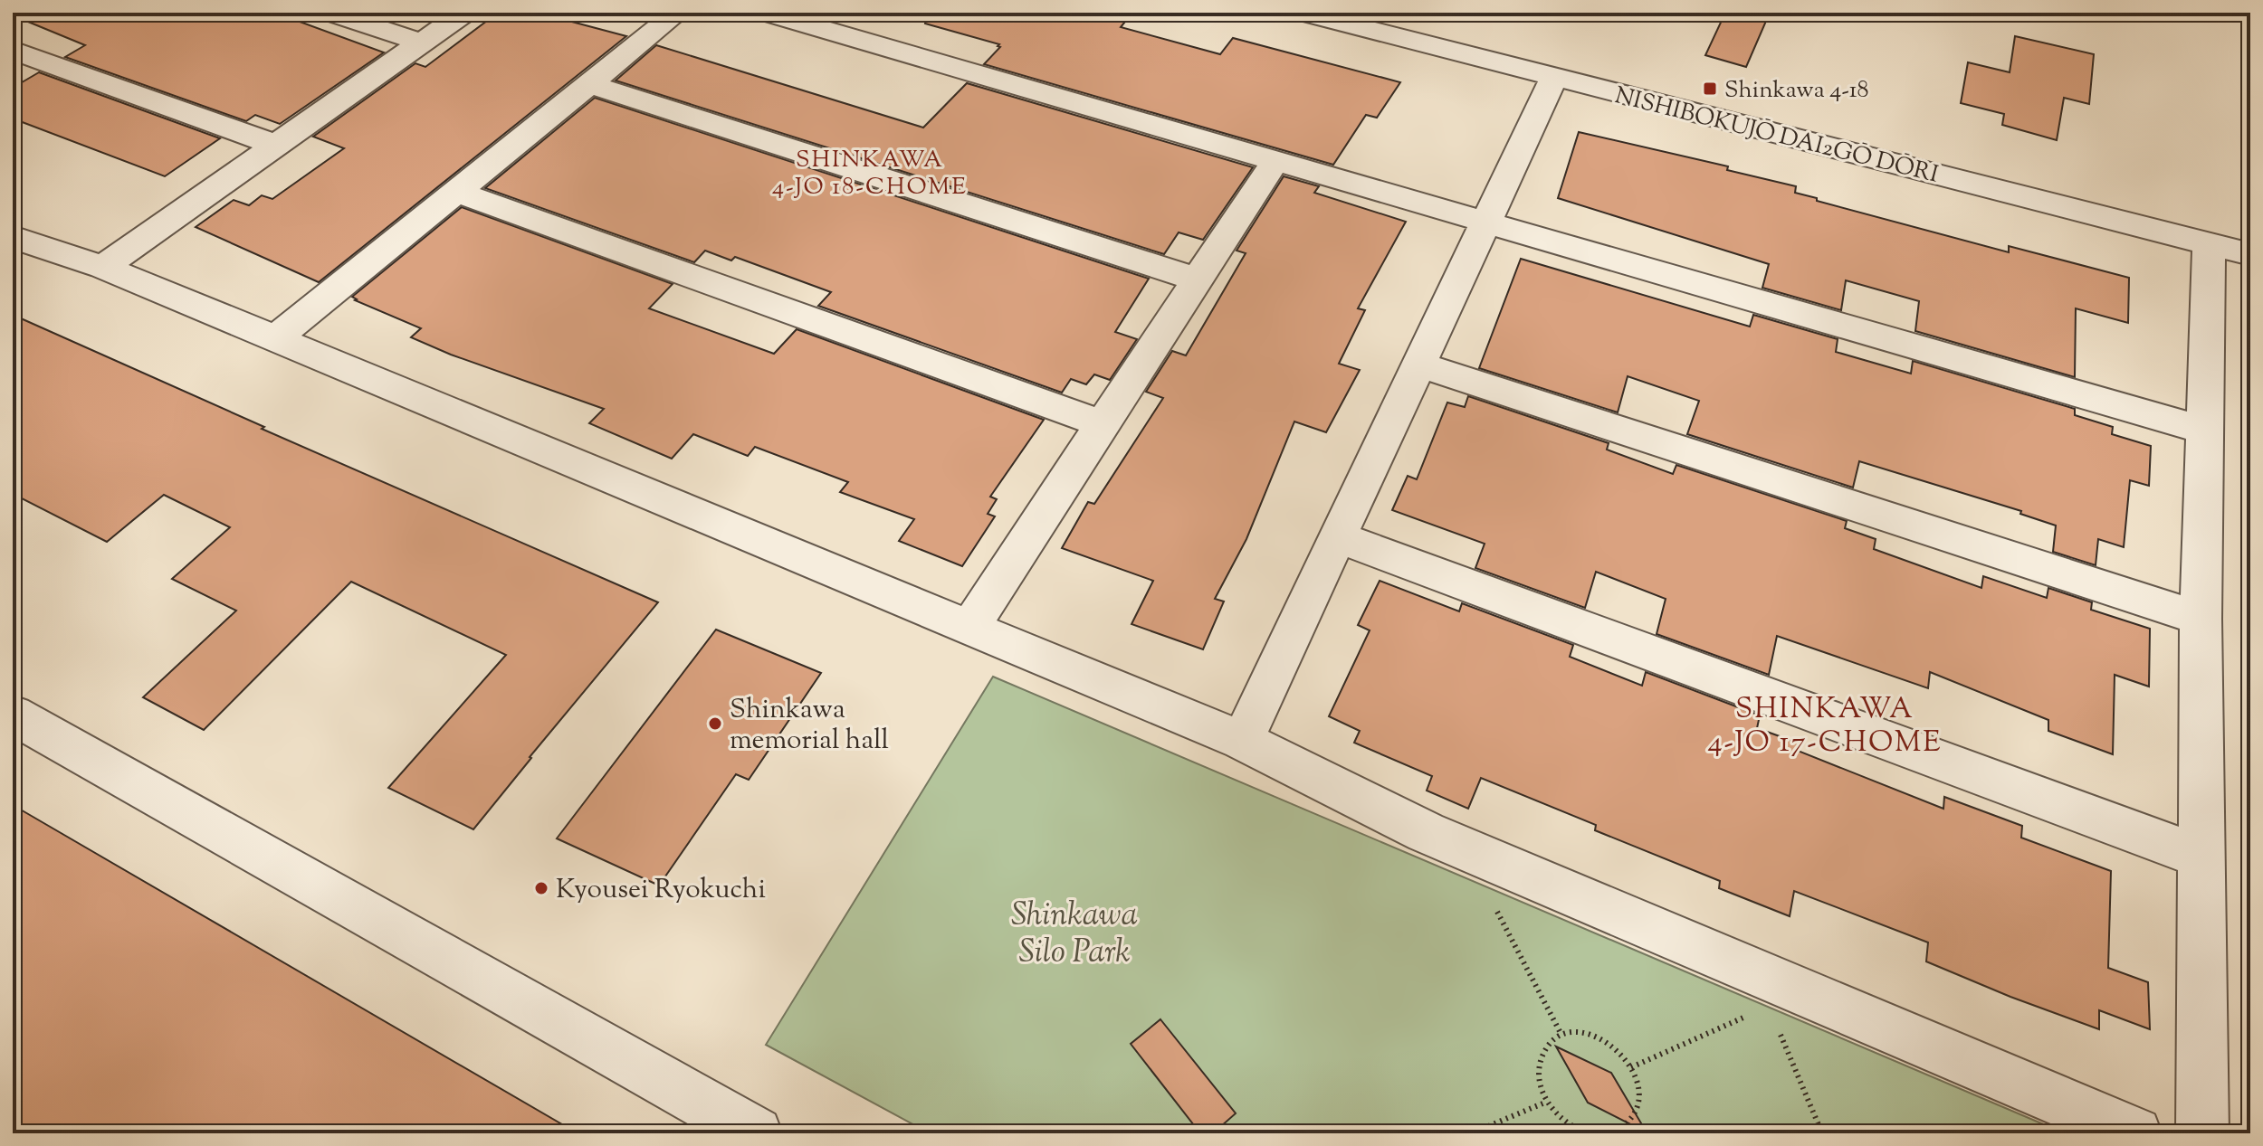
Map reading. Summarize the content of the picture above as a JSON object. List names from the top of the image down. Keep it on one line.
{"streets":{"street":["NISHIBOKUJŌ DAI2GŌ DŌRI"]},"districts":["SHINKAWA 4-JO 18-CHOME","SHINKAWA 4-JO 17-CHOME"],"parks":["Shinkawa Silo Park"],"places":{"transit":["Shinkawa 4-18"],"other":["Shinkawa memorial hall","Kyousei Ryokuchi"]}}
